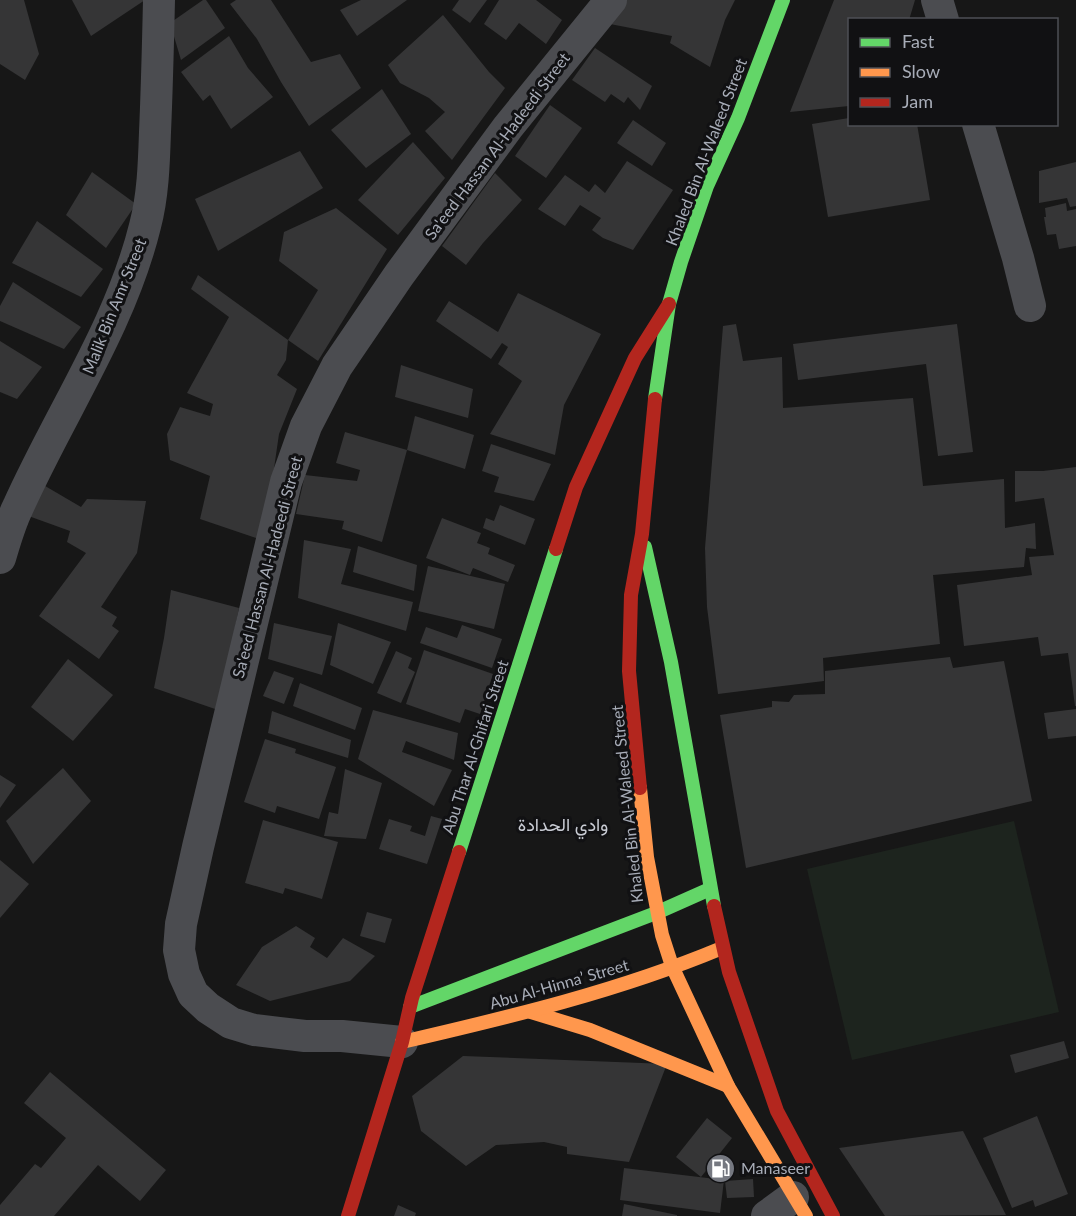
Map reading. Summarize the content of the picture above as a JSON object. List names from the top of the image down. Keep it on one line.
{"streets":{"main road":["Khaled Bin Al-Waleed Street","Abu Thar Al-Ghifari Street","Abu Al-Hinna’ Street"],"street":["Sa'eed Hassan Al-Hadeedi Street","Malik Bin Amr Street"]},"crossings":[["Sa'eed Hassan Al-Hadeedi Street","Abu Thar Al-Ghifari Street"],["Sa'eed Hassan Al-Hadeedi Street","Abu Al-Hinna’ Street"],["Khaled Bin Al-Waleed Street","Abu Thar Al-Ghifari Street"],["Khaled Bin Al-Waleed Street","Abu Al-Hinna’ Street"],["Abu Thar Al-Ghifari Street","Abu Al-Hinna’ Street"]],"districts":["وادي الحدادة"],"places":{"fuel station":["Manaseer"]},"legend":["Fast","Slow","Jam"]}
